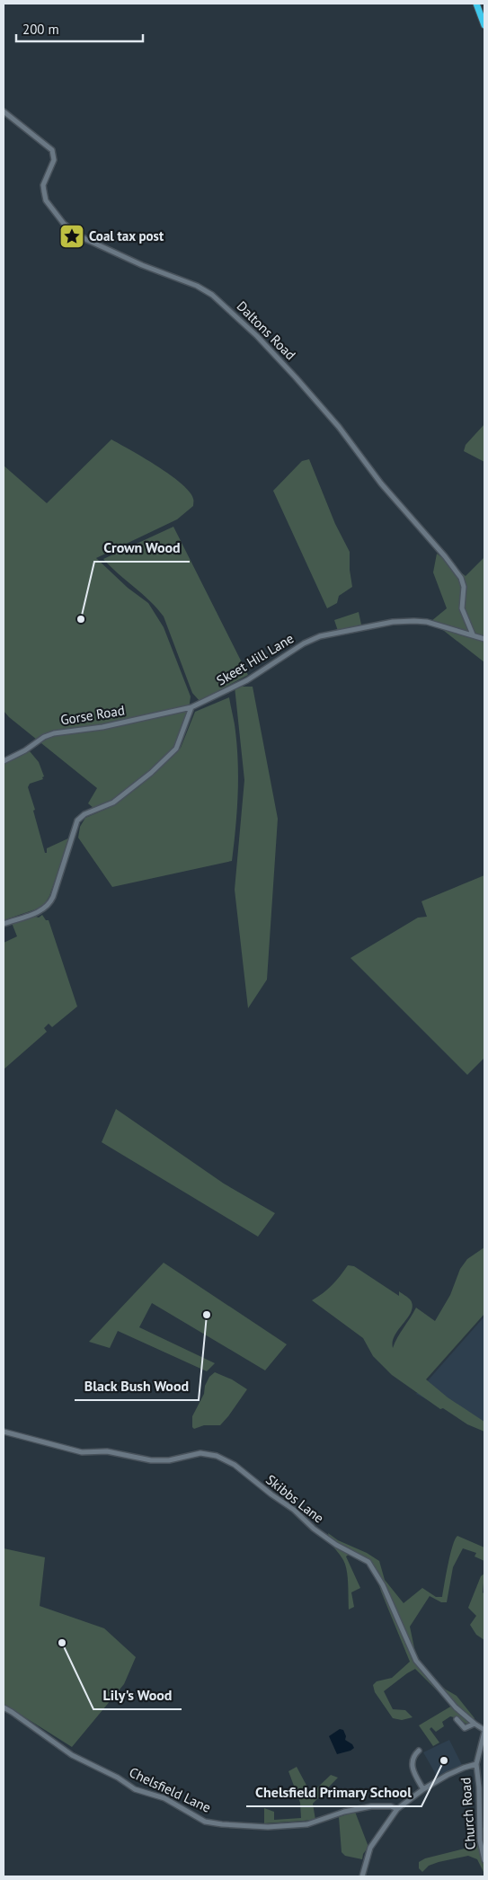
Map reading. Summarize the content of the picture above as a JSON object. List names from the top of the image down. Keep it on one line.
{"streets":{"street":["Daltons Road","Skeet Hill Lane","Gorse Road","Skibbs Lane","Chelsfield Lane","Church Road"]},"crossings":[["Daltons Road","Skeet Hill Lane"],["Skeet Hill Lane","Gorse Road"]],"places":{"place":["Coal tax post"],"other":["Crown Wood","Black Bush Wood","Lily's Wood","Chelsfield Primary School"]},"scale_bar":"200 m"}
